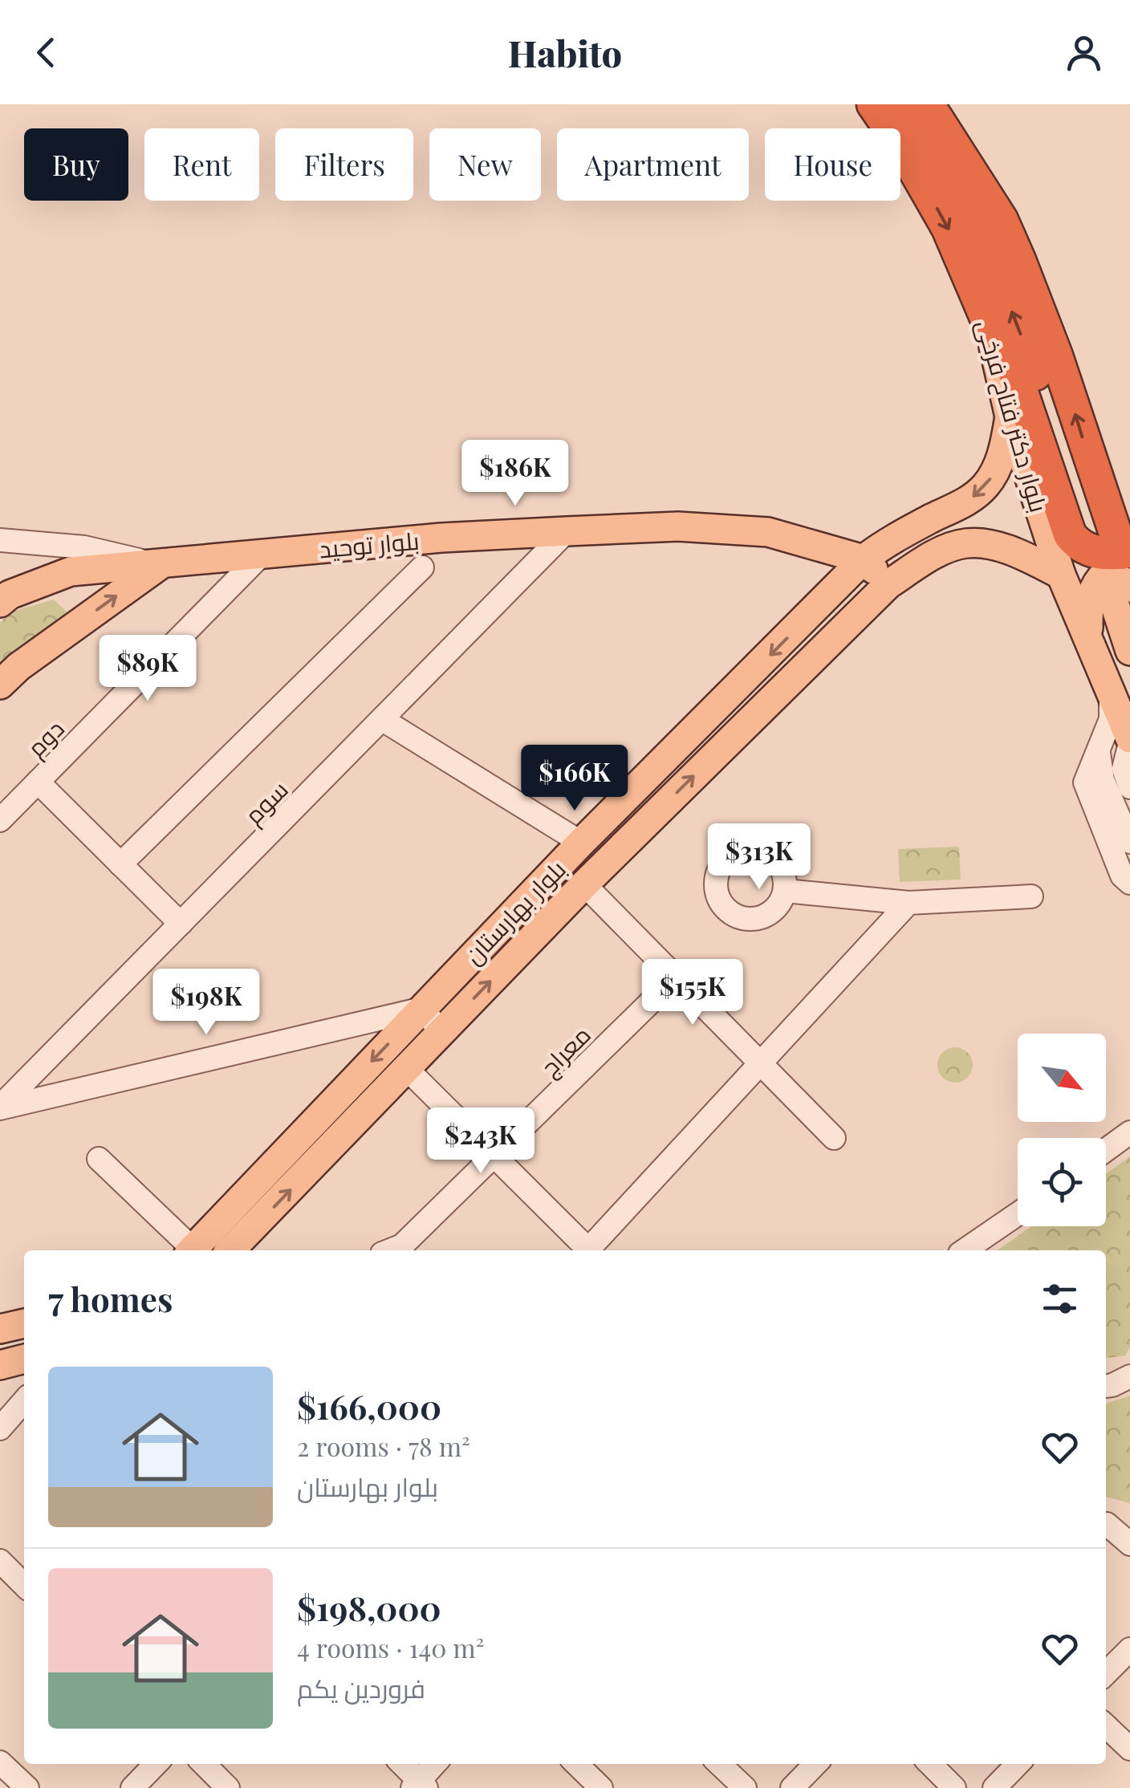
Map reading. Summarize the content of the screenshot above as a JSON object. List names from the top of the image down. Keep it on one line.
{"streets":{"highway":["بلوار دکتر فتاح فرخی"],"main road":["بلوار توحید","بلوار بهارستان"],"street":["دوم","سوم","معراج"]},"crossings":[["بلوار دکتر فتاح فرخی","بلوار بهارستان"],["بلوار توحید","دوم"],["بلوار توحید","سوم"],["بلوار توحید","بلوار بهارستان"]],"north":"bottom right","page":{"header":"Habito","chip":["Buy","Rent","Filters","New","Apartment","House"],"price":["$186K","$89K","$166K","$313K","$155K","$198K","$243K"],"heading":"7 homes","list":[{"name":"$166,000","note":"2 rooms · 78 m² · بلوار بهارستان"},{"name":"$198,000","note":"4 rooms · 140 m² · فروردین یکم"}]}}
